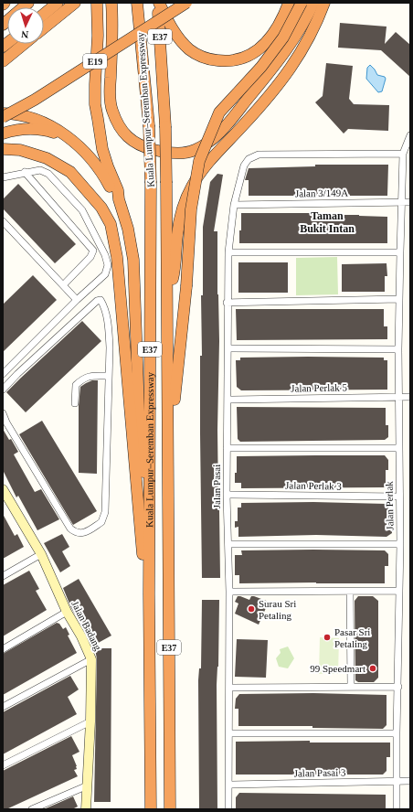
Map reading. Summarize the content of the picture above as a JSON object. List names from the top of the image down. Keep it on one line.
{"streets":{"highway":["E37","E19","Kuala Lumpur–Seremban Expressway"],"street":["Jalan 3/149A","Jalan Perlak 5","Jalan Perlak 3","Jalan Pasai","Jalan Perlak","Jalan Badang","Jalan Pasai 3"]},"crossings":[["Jalan 3/149A","Jalan Pasai"],["Jalan 3/149A","Jalan Perlak"],["Jalan Perlak 5","Jalan Pasai"],["Jalan Perlak 5","Jalan Perlak"],["Jalan Perlak 3","Jalan Pasai"],["Jalan Perlak 3","Jalan Perlak"],["Jalan Pasai","Jalan Perlak"],["Jalan Pasai","Jalan Pasai 3"],["Jalan Perlak","Jalan Pasai 3"]],"districts":["Taman Bukit Intan"],"places":["Surau Sri Petaling","Pasar Sri Petaling","99 Speedmart"],"north":"bottom"}
